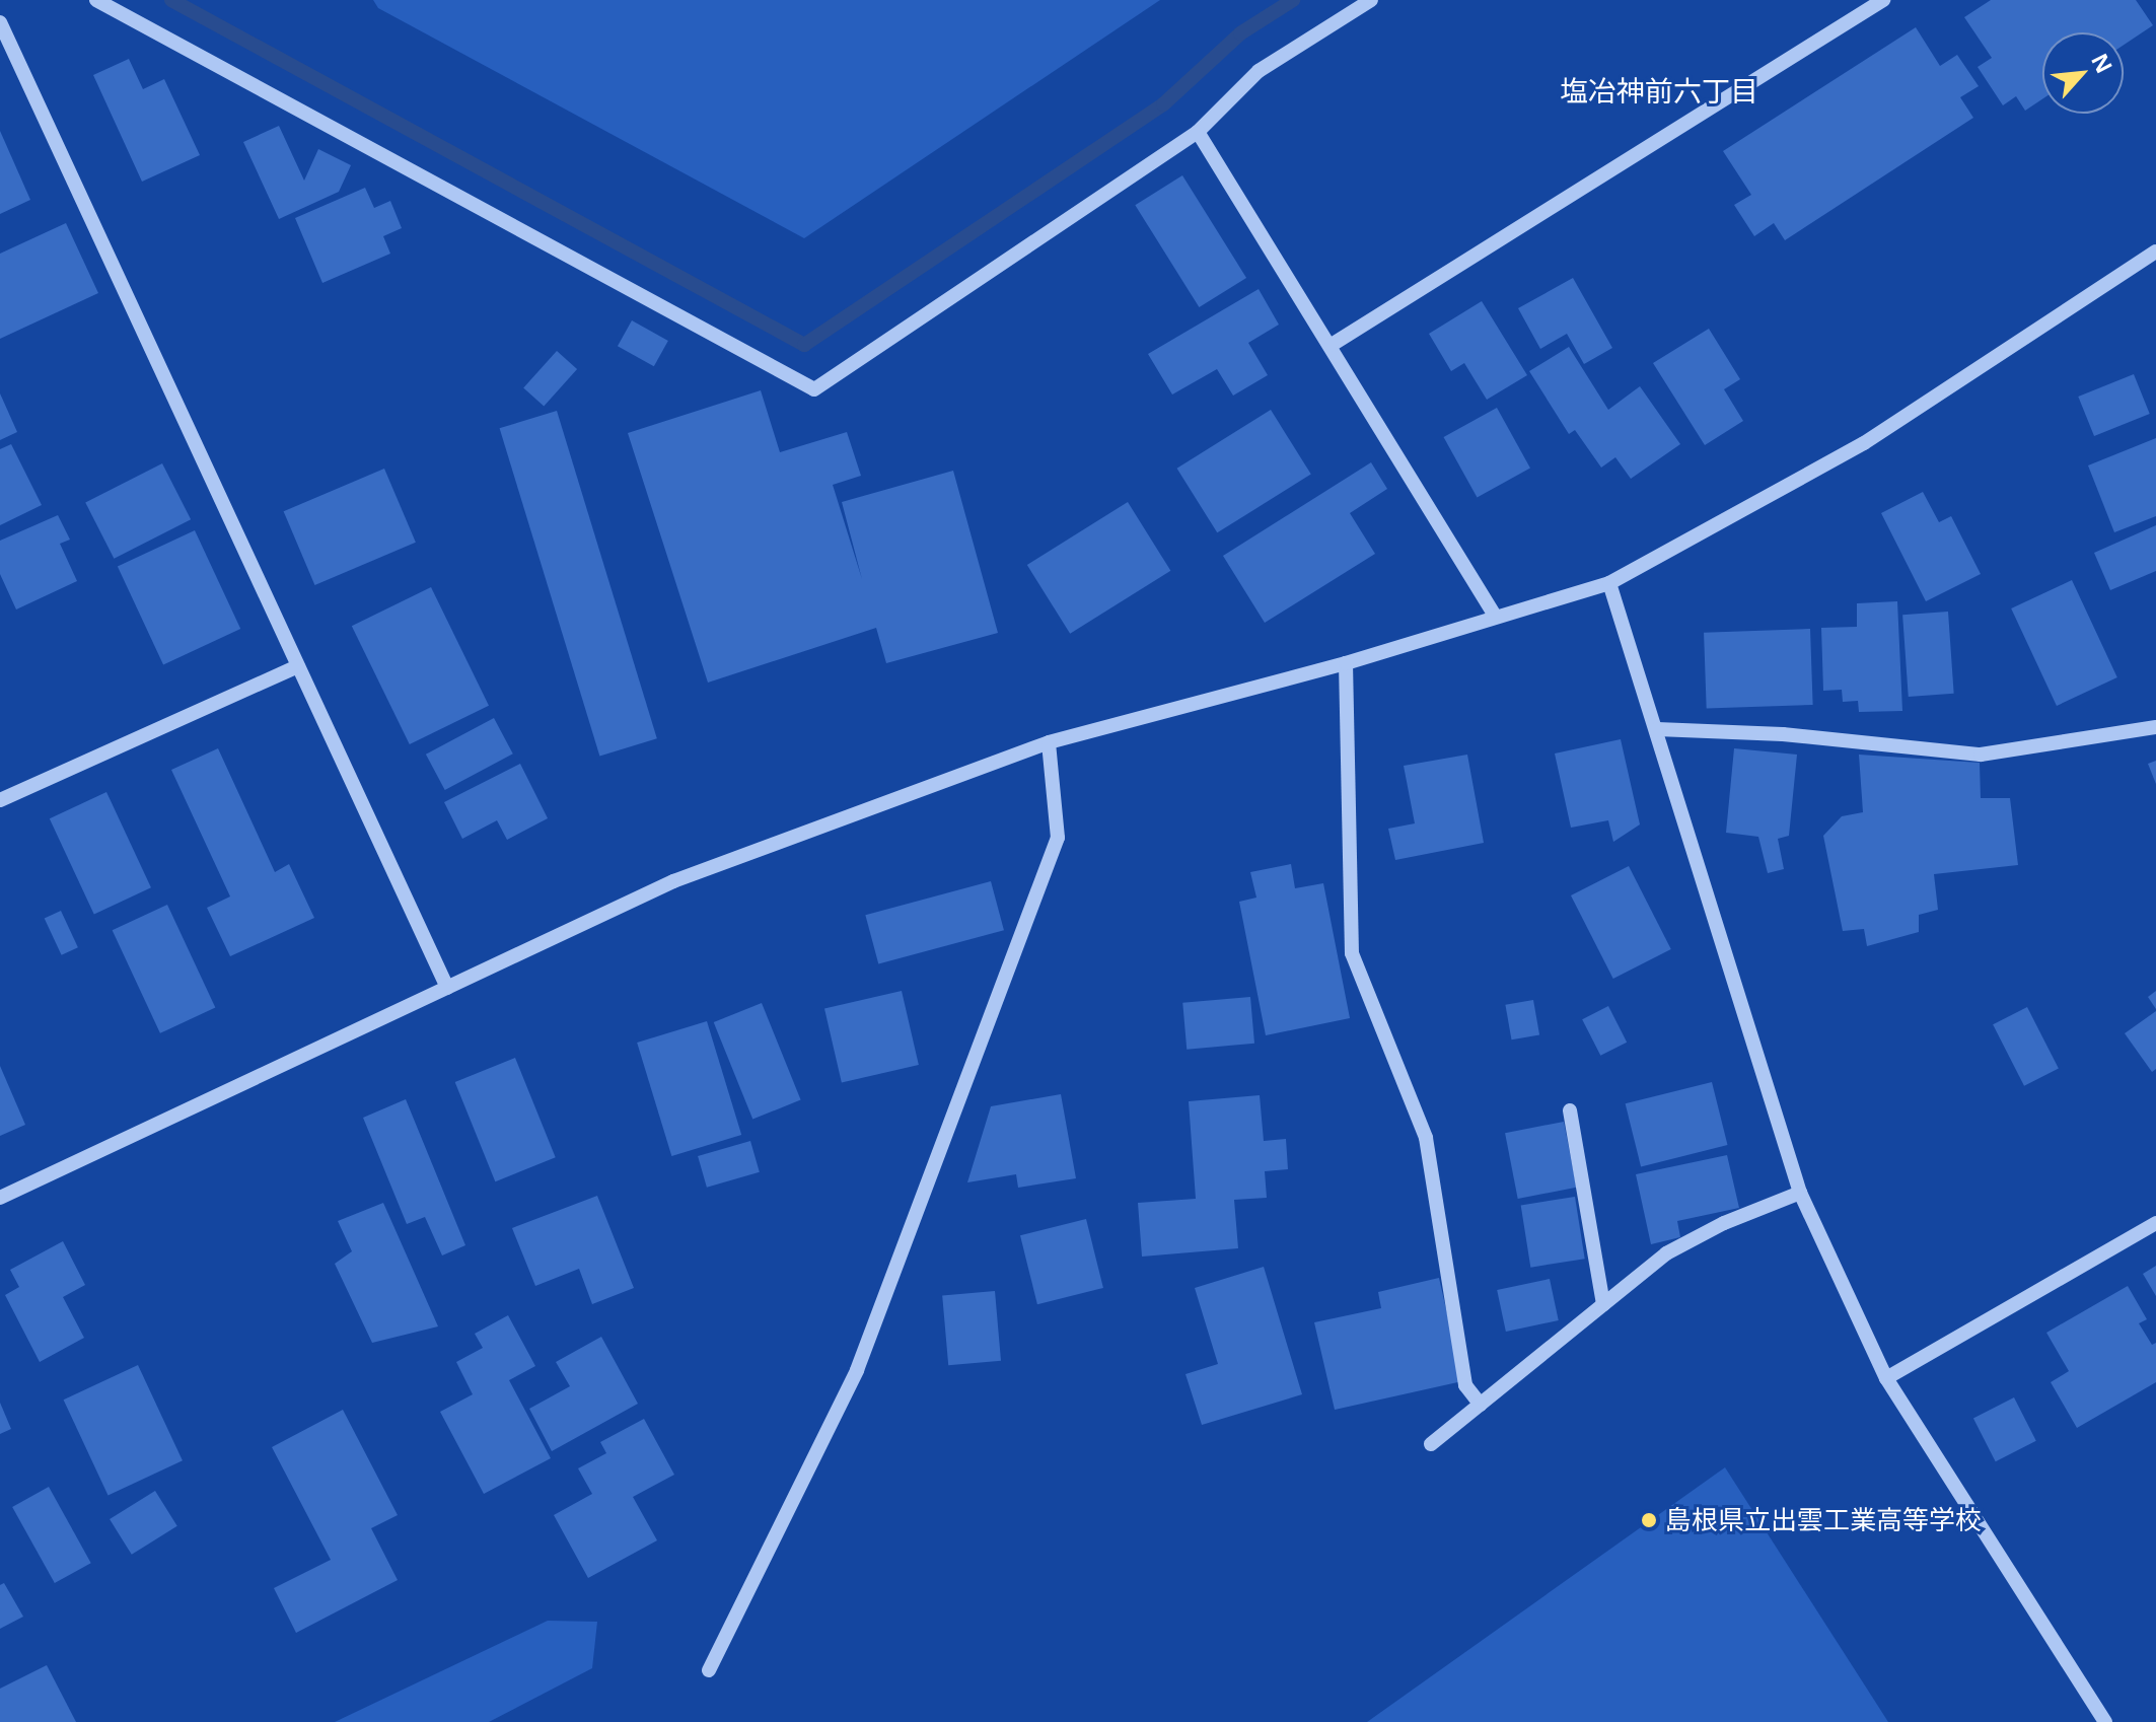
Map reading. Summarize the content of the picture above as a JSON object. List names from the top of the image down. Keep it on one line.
{"districts":["塩冶神前六丁目"],"places":["島根県立出雲工業高等学校"],"north":"top right"}
